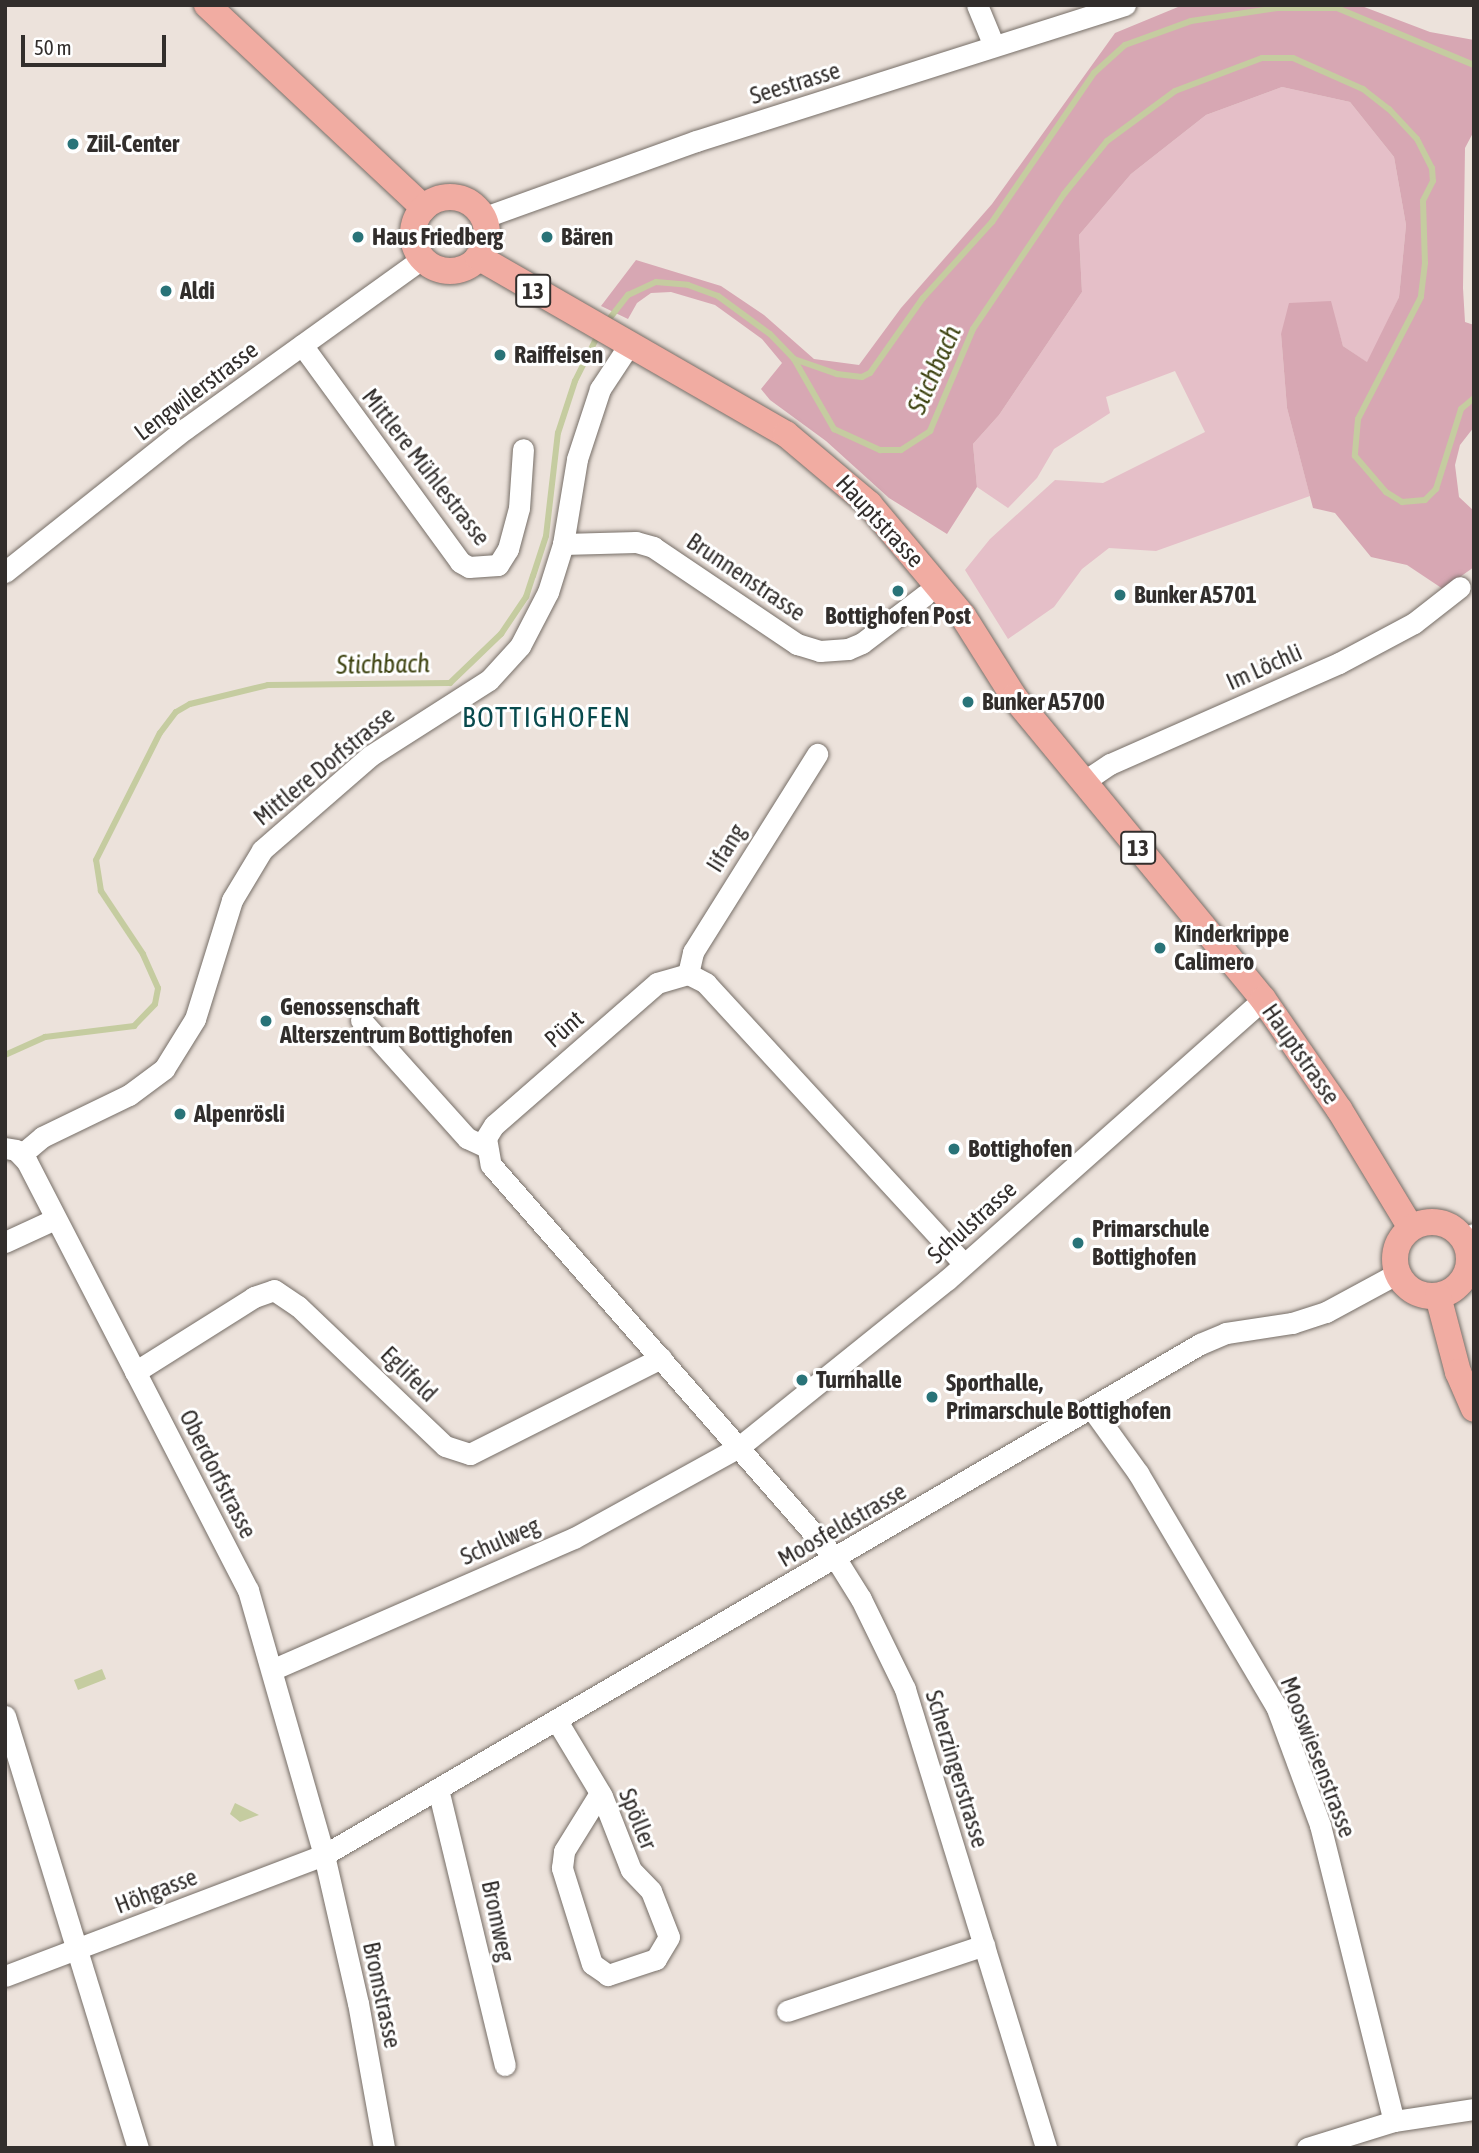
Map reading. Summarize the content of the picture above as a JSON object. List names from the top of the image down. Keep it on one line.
{"streets":{"main road":["13","Hauptstrasse"],"street":["Seestrasse","Lengwilerstrasse","Mittlere Mühlestrasse","Brunnenstrasse","Im Löchli","Mittlere Dorfstrasse","Iifang","Pünt","Schulstrasse","Eglifeld","Oberdorfstrasse","Moosfeldstrasse","Schulweg","Mooswiesenstrasse","Scherzingerstrasse","Spöller","Höhgasse","Bromweg","Bromstrasse"]},"crossings":[["Seestrasse","Lengwilerstrasse"],["Seestrasse","Hauptstrasse"],["Lengwilerstrasse","Mittlere Mühlestrasse"],["Lengwilerstrasse","Hauptstrasse"],["Hauptstrasse","Brunnenstrasse"],["Hauptstrasse","Im Löchli"],["Hauptstrasse","Mittlere Dorfstrasse"],["Hauptstrasse","Schulstrasse"],["Hauptstrasse","Moosfeldstrasse"],["Brunnenstrasse","Mittlere Dorfstrasse"],["Mittlere Dorfstrasse","Oberdorfstrasse"],["Iifang","Pünt"],["Schulstrasse","Schulweg"],["Schulstrasse","Scherzingerstrasse"],["Eglifeld","Oberdorfstrasse"],["Oberdorfstrasse","Moosfeldstrasse"],["Oberdorfstrasse","Schulweg"],["Oberdorfstrasse","Höhgasse"],["Oberdorfstrasse","Bromstrasse"],["Moosfeldstrasse","Mooswiesenstrasse"],["Moosfeldstrasse","Scherzingerstrasse"],["Moosfeldstrasse","Spöller"],["Moosfeldstrasse","Höhgasse"],["Moosfeldstrasse","Bromweg"],["Moosfeldstrasse","Bromstrasse"],["Schulweg","Scherzingerstrasse"],["Höhgasse","Bromstrasse"]],"districts":["BOTTIGHOFEN"],"water":["Stichbach"],"places":["Ziil-Center","Haus Friedberg","Bären","Aldi","Raiffeisen","Bottighofen Post","Bunker A5701","Bunker A5700","Kinderkrippe Calimero","Genossenschaft Alterszentrum Bottighofen","Alpenrösli","Bottighofen","Primarschule Bottighofen","Turnhalle","Sporthalle, Primarschule Bottighofen"],"scale_bar":"50 m"}
